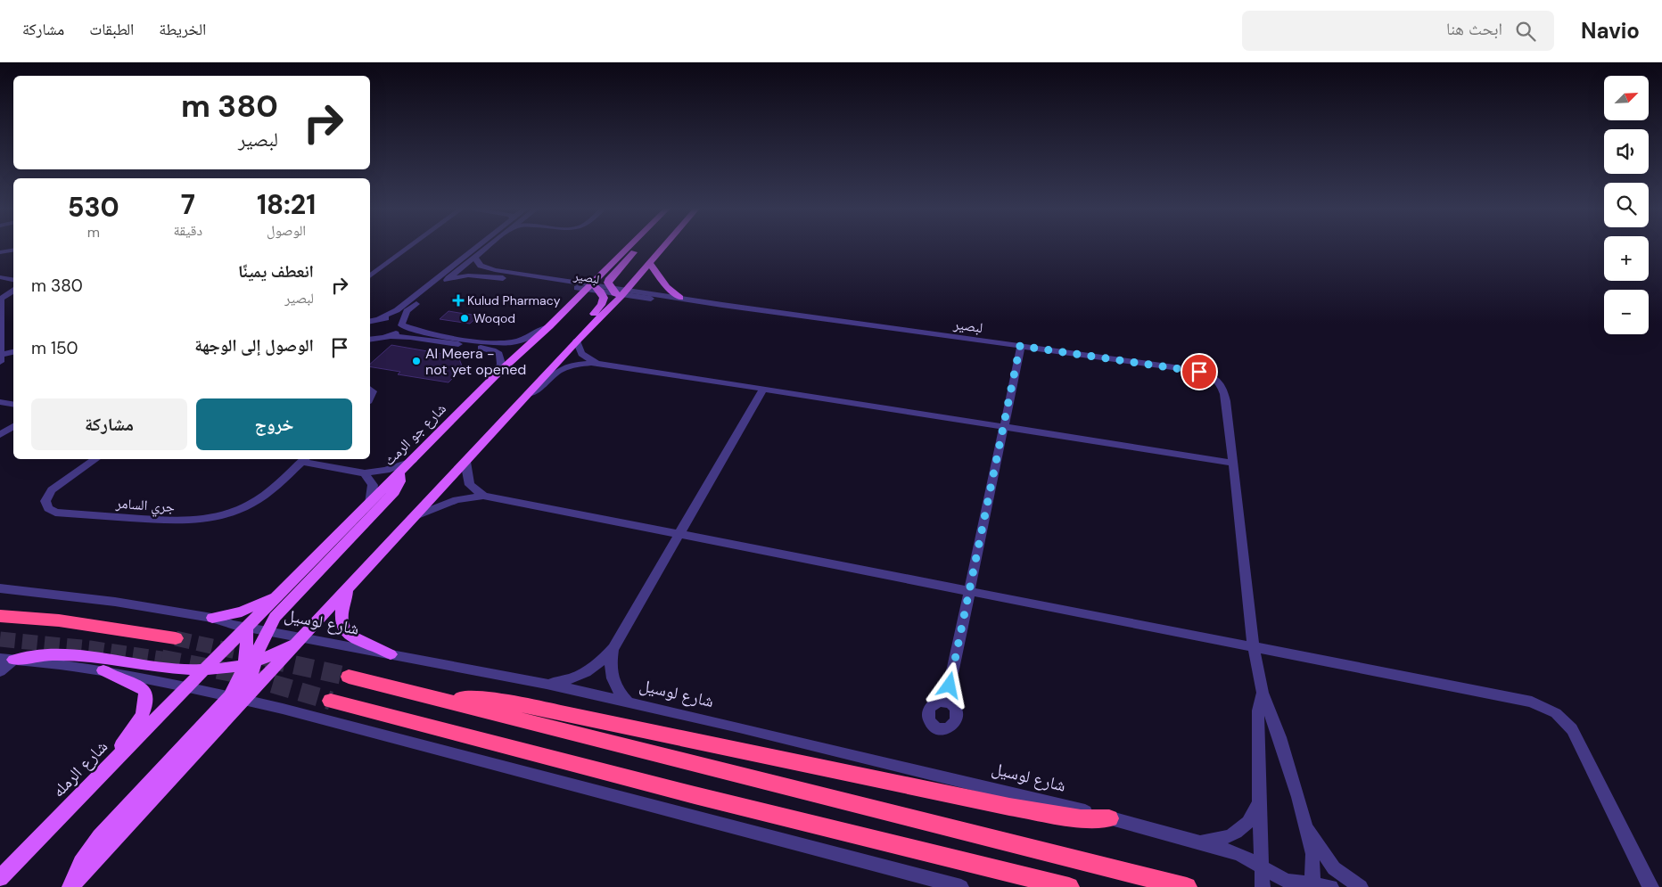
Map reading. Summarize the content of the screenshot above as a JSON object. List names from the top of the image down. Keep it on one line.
{"streets":{"main road":["شارع جو الرمث","شارع الرمله"],"street":["لبصير","جري السامر","شارع لوسيل"]},"crossings":[["لبصير","شارع جو الرمث"],["شارع جو الرمث","جري السامر"],["شارع جو الرمث","شارع لوسيل"],["شارع جو الرمث","شارع الرمله"]],"places":{"health":["Kulud Pharmacy"],"other":["Woqod","Al Meera - not yet opened"]},"north":"top right","page":{"header":"Navio","search":"ابحث هنا","nav":["الخريطة","الطبقات","مشاركة"],"map_buttons":["+","−"],"turn":["380 m","لبصير"],"eta":["18:21","الوصول","7","دقيقة","530","m"],"list":[{"name":"انعطف يمينًا","note":"لبصير","value":"380 m"},{"name":"الوصول إلى الوجهة","value":"150 m"}],"buttons":["خروج","مشاركة"]}}
